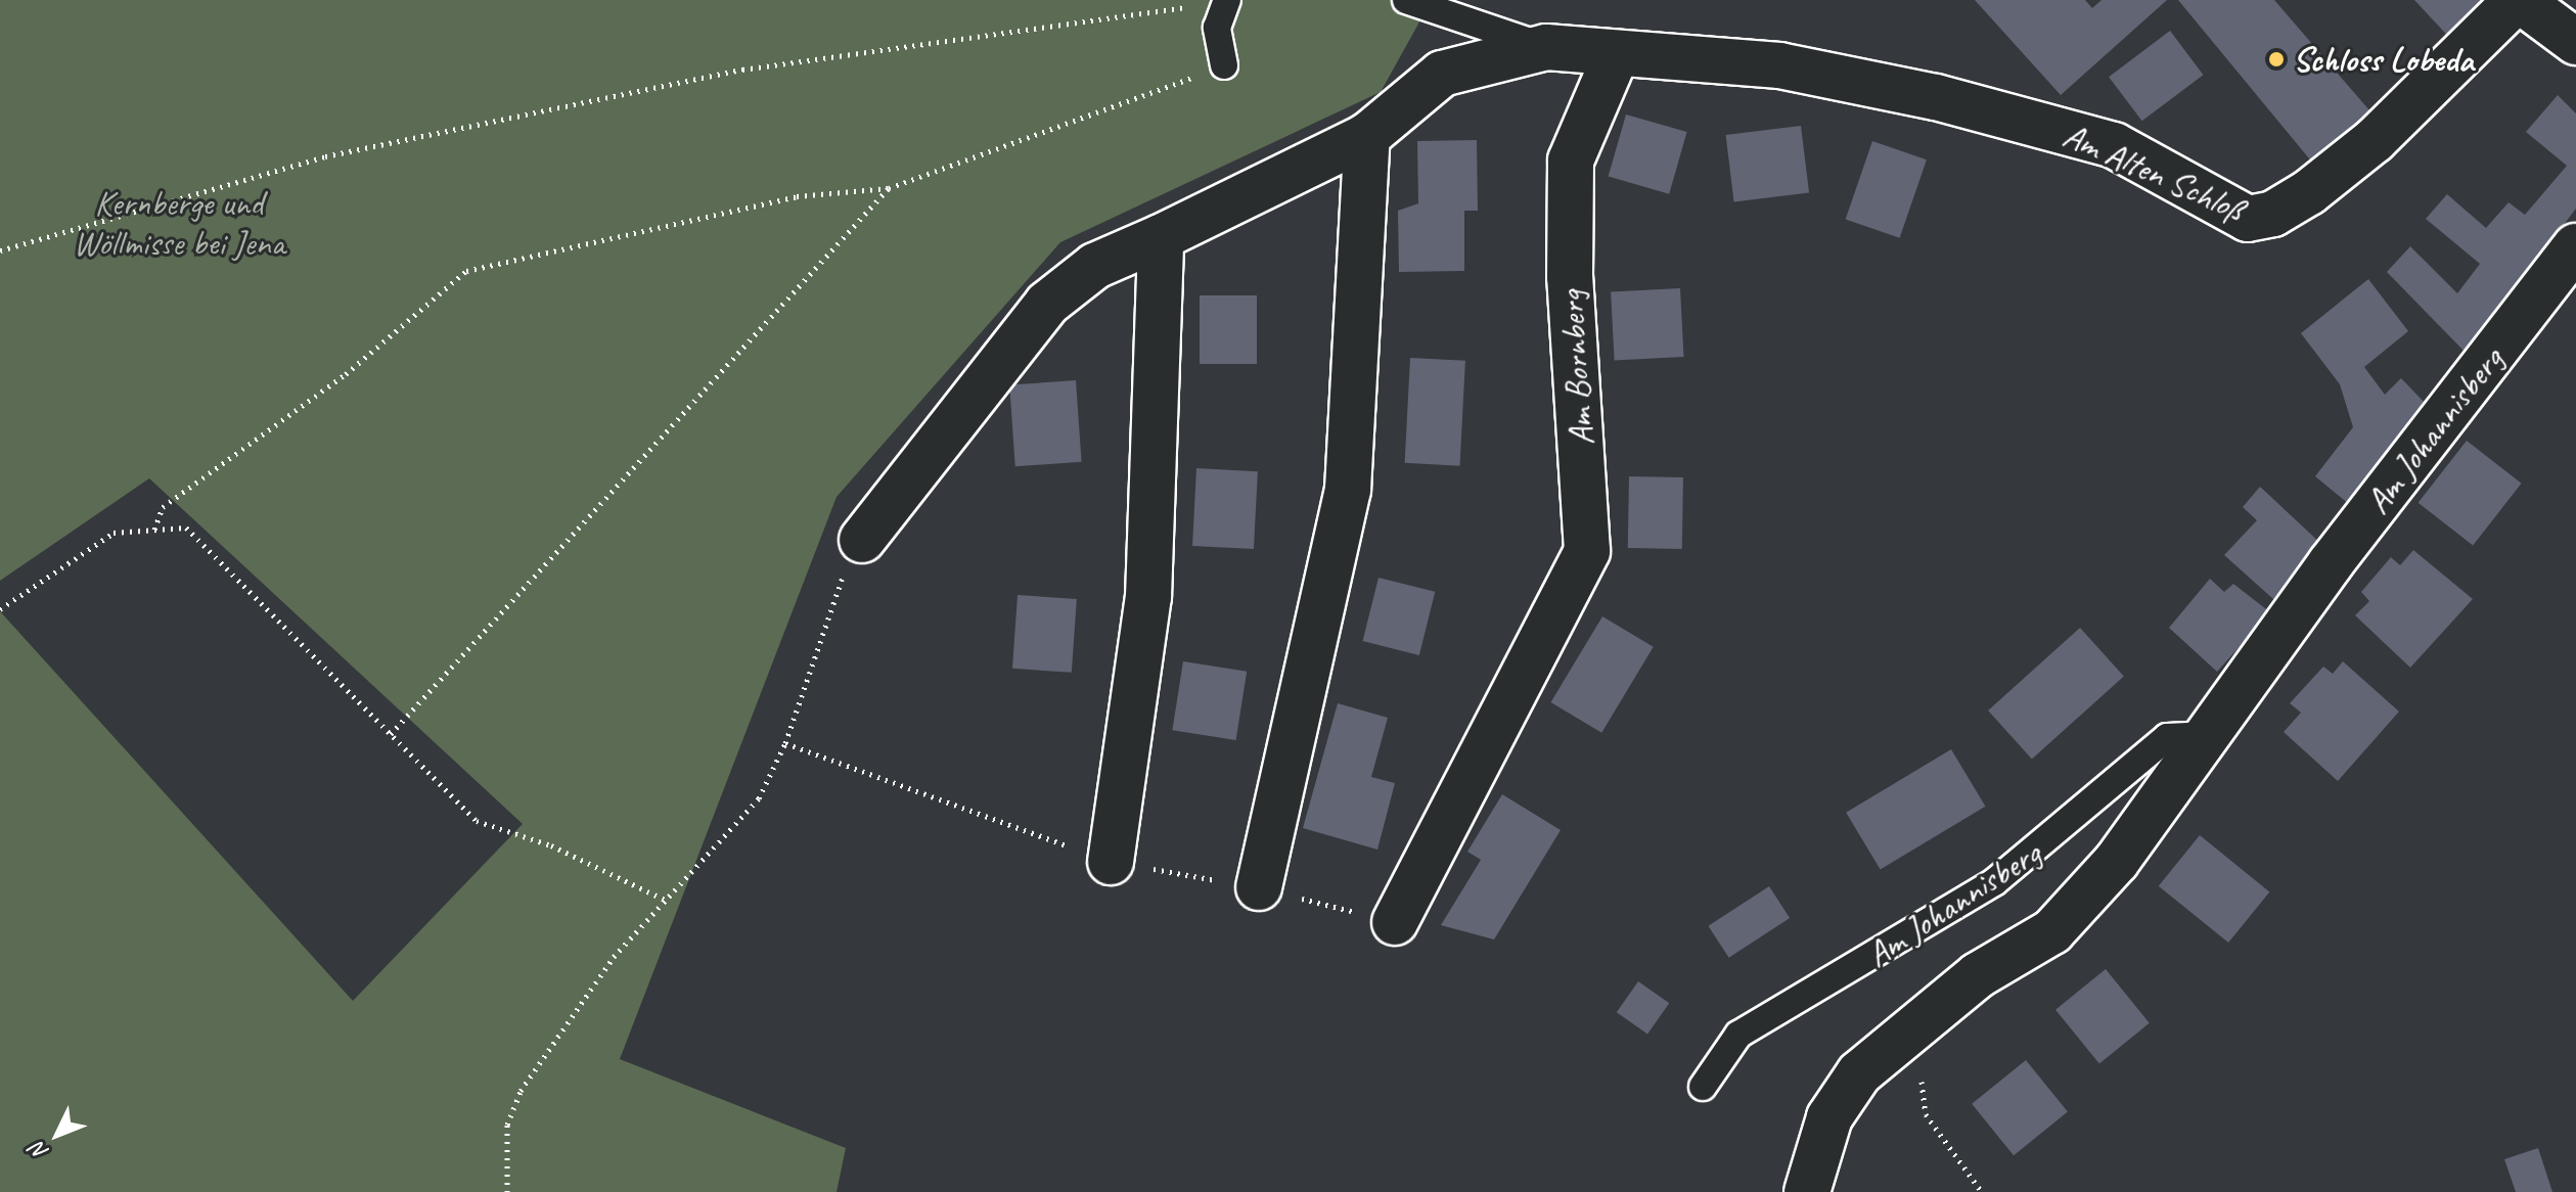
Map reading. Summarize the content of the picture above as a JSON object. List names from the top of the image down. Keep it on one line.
{"streets":{"street":["Am Alten Schloß","Am Bornberg","Am Johannisberg"]},"crossings":[["Am Alten Schloß","Am Bornberg"]],"parks":["Kernberge und Wöllmisse bei Jena"],"places":["Schloss Lobeda"],"north":"bottom left"}
